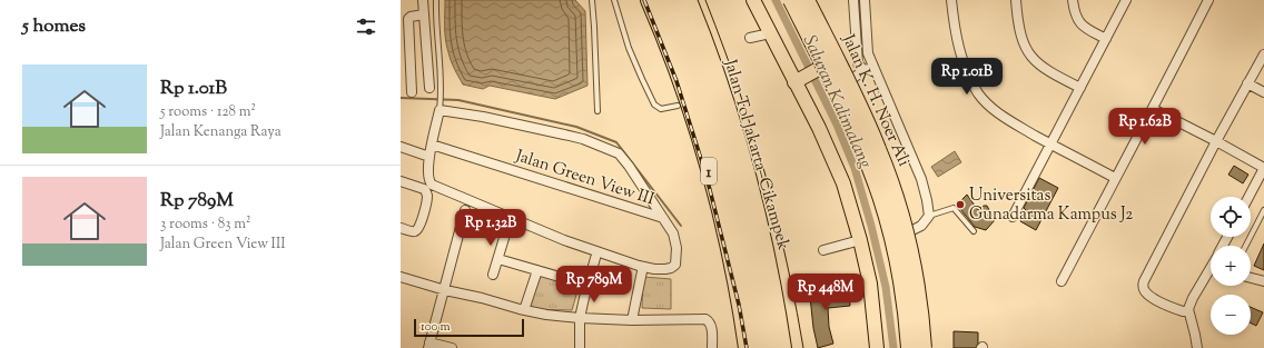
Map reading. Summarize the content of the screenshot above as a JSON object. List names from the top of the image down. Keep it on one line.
{"streets":{"highway":["Jalan Tol Jakarta–Cikampek","1"],"main road":["Jalan K. H. Noer Ali"],"street":["Jalan Green View III"]},"water":["Saluran Kalimalang"],"places":["Universitas Gunadarma Kampus J2"],"scale_bar":"100 m","page":{"heading":"5 homes","list":[{"name":"Rp 1.01B","note":"5 rooms · 128 m² · Jalan Kenanga Raya"},{"name":"Rp 789M","note":"3 rooms · 83 m² · Jalan Green View III"}],"price":["Rp 1.01B","Rp 1.62B","Rp 1.32B","Rp 789M","Rp 448M"],"map_buttons":["+","−"],"scale":"100 m"}}
